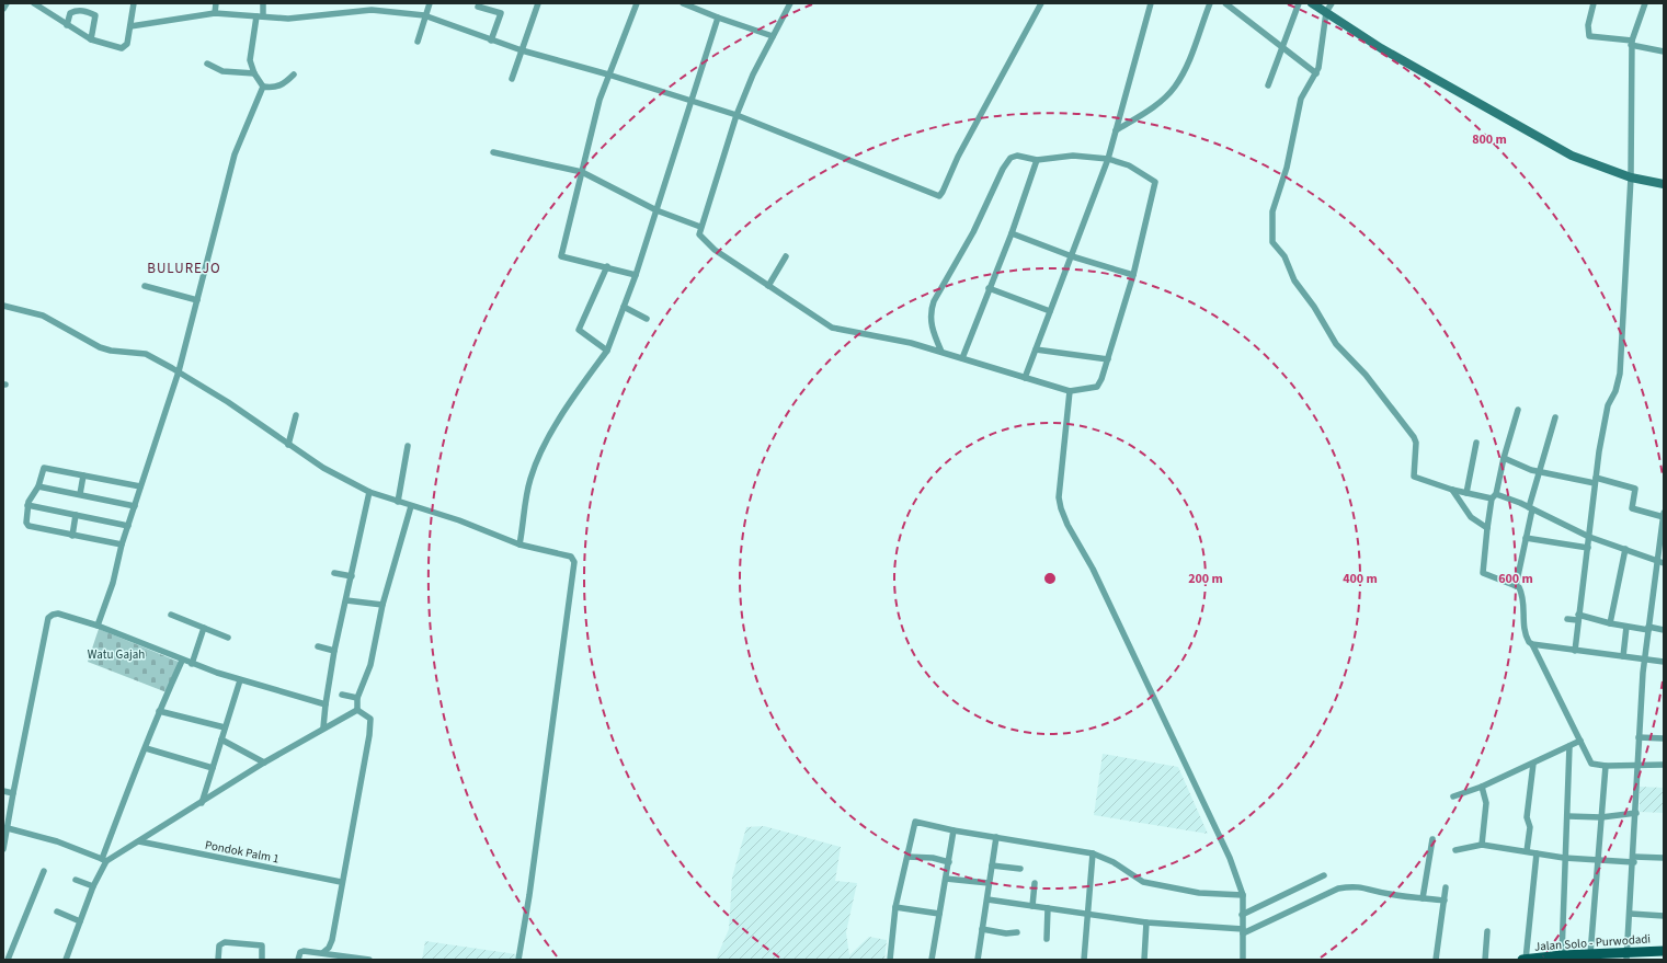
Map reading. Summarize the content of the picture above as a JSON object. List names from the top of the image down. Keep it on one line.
{"streets":{"main road":["Jalan Solo - Purwodadi"],"street":["Pondok Palm 1"]},"districts":["BULUREJO"],"parks":["Watu Gajah"],"rings":["800 m","200 m","400 m","600 m"]}
